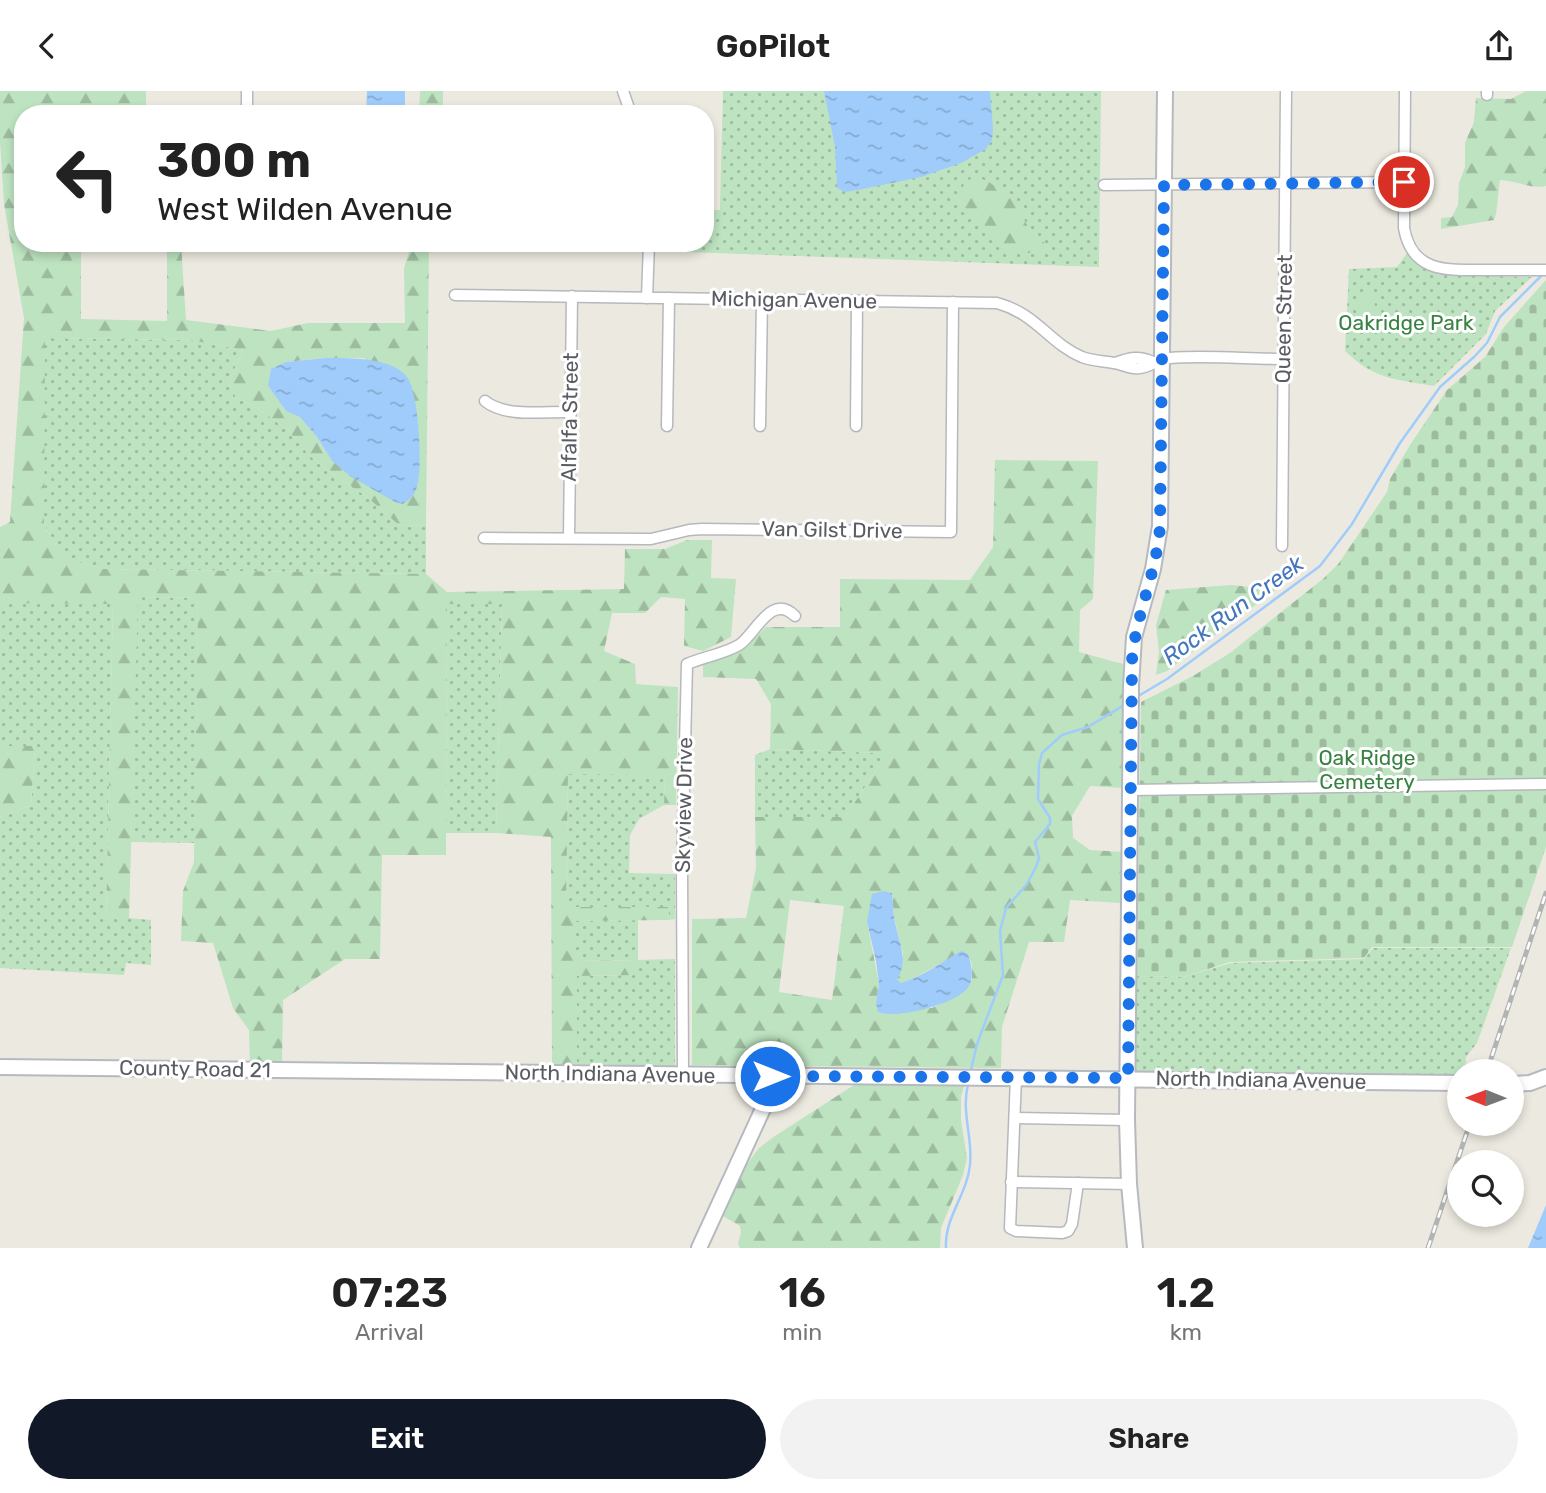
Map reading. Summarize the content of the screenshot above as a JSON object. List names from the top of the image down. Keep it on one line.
{"streets":{"street":["Michigan Avenue","Queen Street","Alfalfa Street","Van Gilst Drive","Skyview Drive","County Road 21","North Indiana Avenue"]},"crossings":[["Michigan Avenue","Queen Street"],["Michigan Avenue","Alfalfa Street"],["Michigan Avenue","Van Gilst Drive"],["Alfalfa Street","Van Gilst Drive"],["Skyview Drive","North Indiana Avenue"],["County Road 21","North Indiana Avenue"]],"water":["Rock Run Creek"],"parks":["Oakridge Park","Oak Ridge Cemetery"],"north":"left","page":{"header":"GoPilot","turn":["300 m","West Wilden Avenue"],"eta":["07:23","Arrival","16","min","1.2","km"],"buttons":["Exit","Share"]}}
